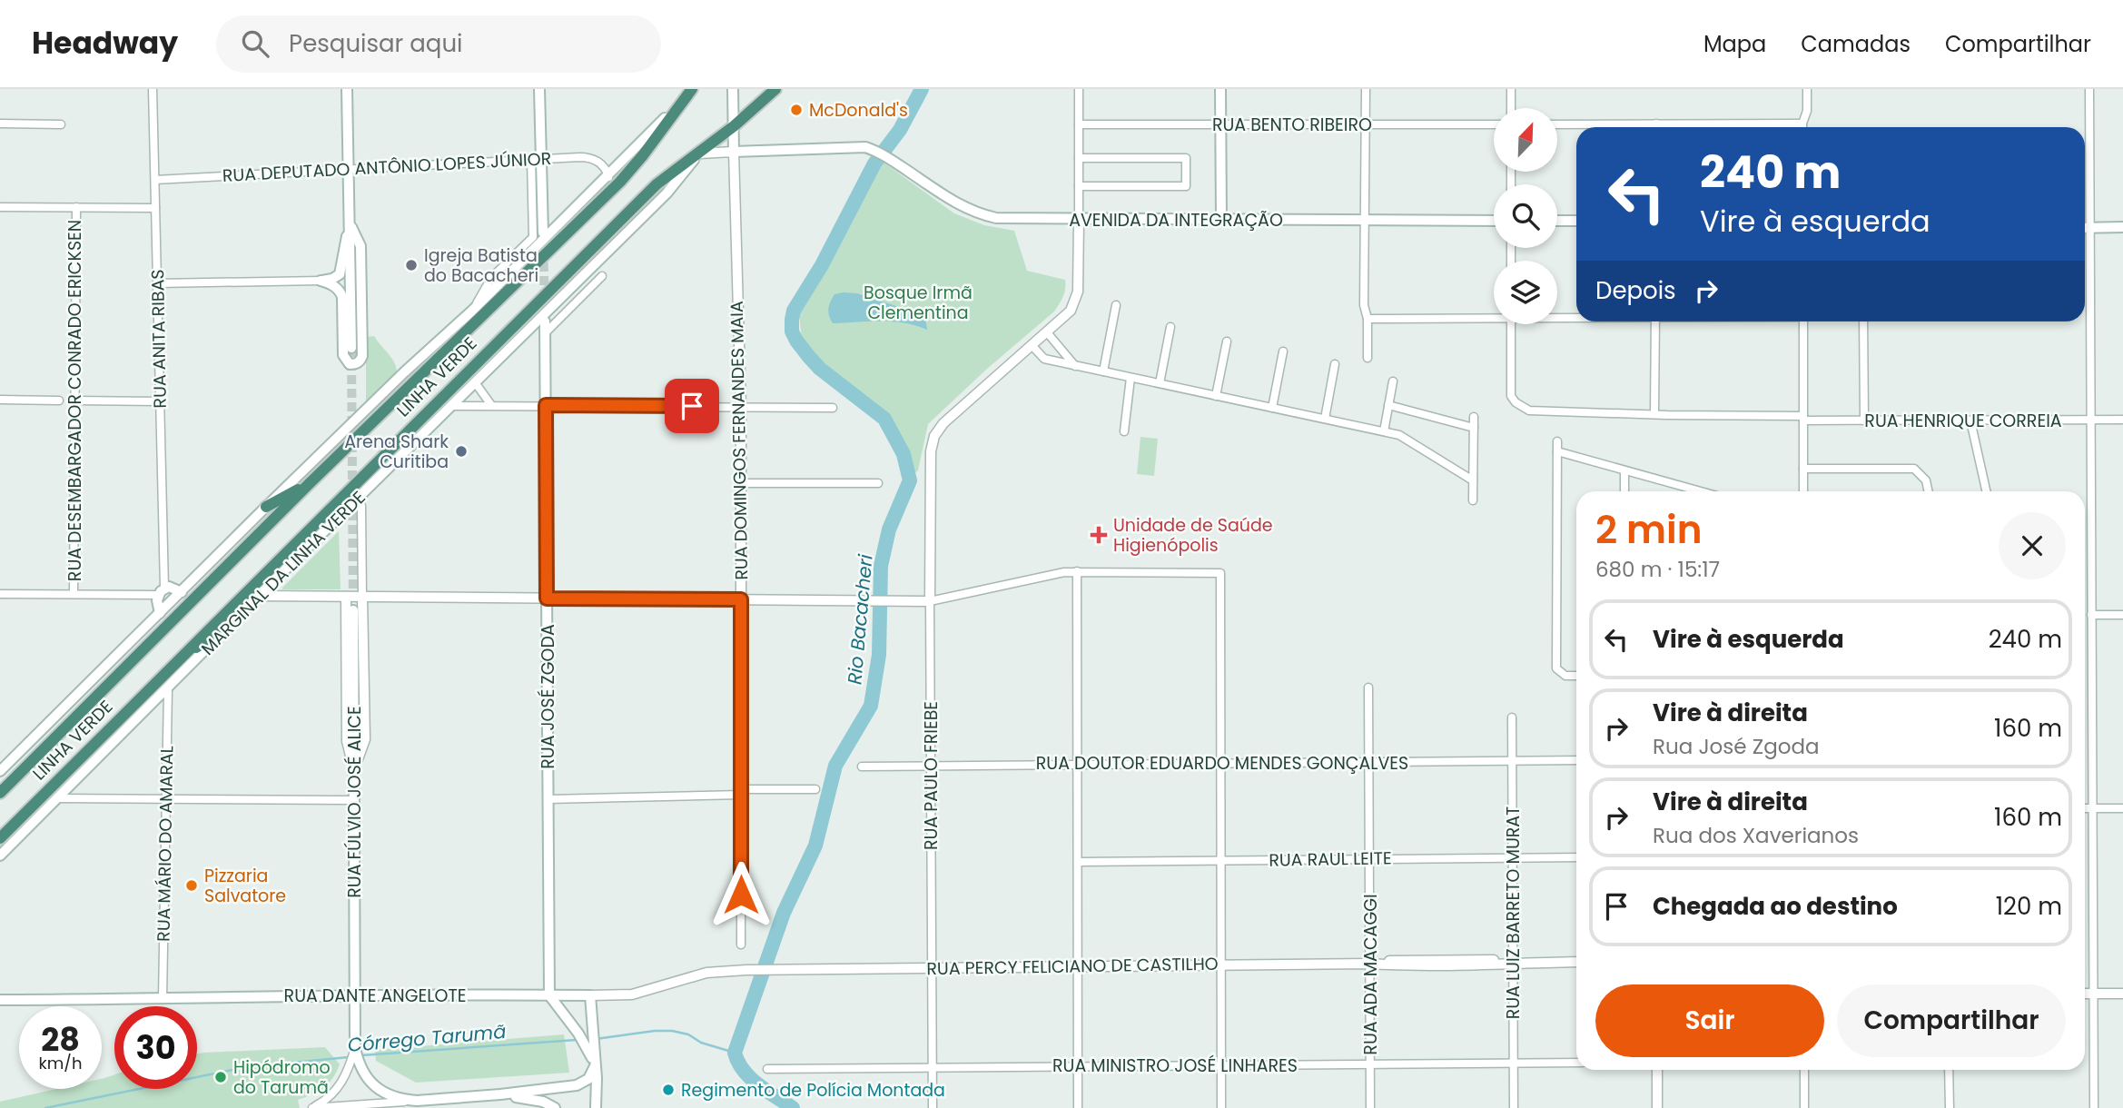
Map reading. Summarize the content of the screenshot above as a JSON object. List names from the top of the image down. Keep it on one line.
{"streets":{"highway":["LINHA VERDE"],"main road":["AVENIDA DA INTEGRAÇÃO","RUA DOMINGOS FERNANDES MAIA","MARGINAL DA LINHA VERDE","RUA JOSÉ ZGODA","RUA FÚLVIO JOSÉ ALICE","RUA DANTE ANGELOTE"],"street":["RUA BENTO RIBEIRO","RUA DEPUTADO ANTÔNIO LOPES JÚNIOR","RUA ANITA RIBAS","RUA DESEMBARGADOR CONRADO ERICKSEN","RUA HENRIQUE CORREIA","RUA DOUTOR EDUARDO MENDES GONÇALVES","RUA PAULO FRIEBE","RUA MÁRIO DO AMARAL","RUA RAUL LEITE","RUA LUIZ BARRETO MURAT","RUA PERCY FELICIANO DE CASTILHO","RUA ADA MACAGGI","RUA MINISTRO JOSÉ LINHARES"]},"crossings":[["RUA DEPUTADO ANTÔNIO LOPES JÚNIOR","RUA ANITA RIBAS"],["AVENIDA DA INTEGRAÇÃO","RUA DOMINGOS FERNANDES MAIA"],["LINHA VERDE","RUA DOMINGOS FERNANDES MAIA"],["LINHA VERDE","MARGINAL DA LINHA VERDE"],["MARGINAL DA LINHA VERDE","RUA MÁRIO DO AMARAL"],["RUA JOSÉ ZGODA","RUA DANTE ANGELOTE"],["RUA DOUTOR EDUARDO MENDES GONÇALVES","RUA PAULO FRIEBE"],["RUA DOUTOR EDUARDO MENDES GONÇALVES","RUA LUIZ BARRETO MURAT"],["RUA DOUTOR EDUARDO MENDES GONÇALVES","RUA ADA MACAGGI"],["RUA PAULO FRIEBE","RUA PERCY FELICIANO DE CASTILHO"],["RUA PAULO FRIEBE","RUA MINISTRO JOSÉ LINHARES"],["RUA FÚLVIO JOSÉ ALICE","RUA DANTE ANGELOTE"],["RUA MÁRIO DO AMARAL","RUA DANTE ANGELOTE"],["RUA RAUL LEITE","RUA LUIZ BARRETO MURAT"],["RUA RAUL LEITE","RUA ADA MACAGGI"],["RUA LUIZ BARRETO MURAT","RUA PERCY FELICIANO DE CASTILHO"],["RUA LUIZ BARRETO MURAT","RUA MINISTRO JOSÉ LINHARES"],["RUA PERCY FELICIANO DE CASTILHO","RUA ADA MACAGGI"],["RUA PERCY FELICIANO DE CASTILHO","RUA DANTE ANGELOTE"],["RUA ADA MACAGGI","RUA MINISTRO JOSÉ LINHARES"]],"water":["Rio Bacacheri","Córrego Tarumã"],"parks":["Bosque Irmã Clementina"],"places":{"other":["McDonald's","Igreja Batista do Bacacheri","Arena Shark Curitiba","Pizzaria Salvatore","Hipódromo do Tarumã","Regimento de Polícia Montada"],"health":["Unidade de Saúde Higienópolis"]},"north":"top right","page":{"header":"Headway","search":"Pesquisar aqui","nav":["Mapa","Camadas","Compartilhar"],"turn":["240 m","Vire à esquerda"],"then":"Depois","heading":["2 min","680 m · 15:17"],"list":[{"name":"Vire à esquerda","value":"240 m"},{"name":"Vire à direita","note":"Rua José Zgoda","value":"160 m"},{"name":"Vire à direita","note":"Rua dos Xaverianos","value":"160 m"},{"name":"Chegada ao destino","value":"120 m"}],"buttons":["Sair","Compartilhar"],"speed":"28 km/h","limit":"30"}}
